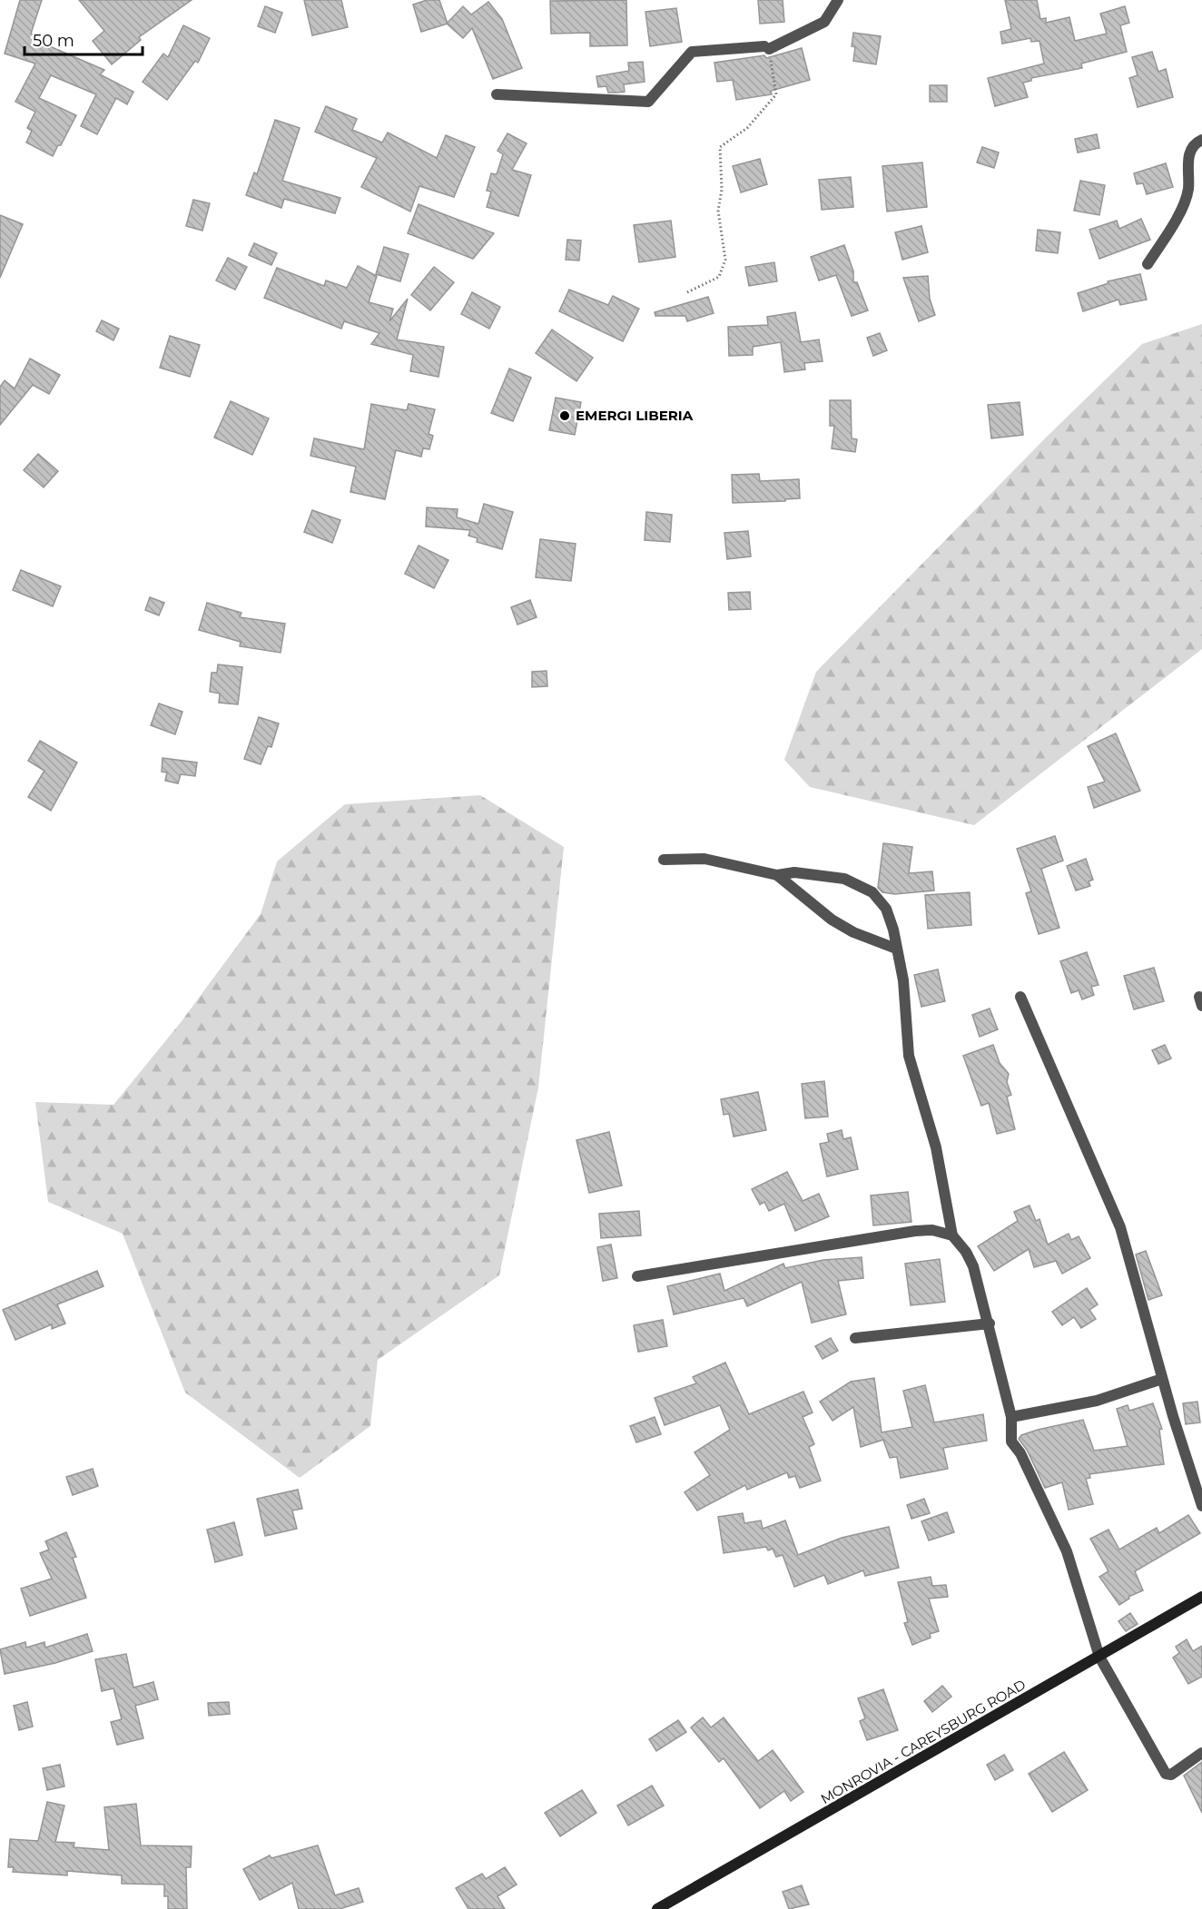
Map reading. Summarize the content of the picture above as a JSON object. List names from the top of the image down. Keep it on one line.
{"streets":{"main road":["MONROVIA - CAREYSBURG ROAD"]},"places":["EMERGI LIBERIA"],"scale_bar":"50 m"}
